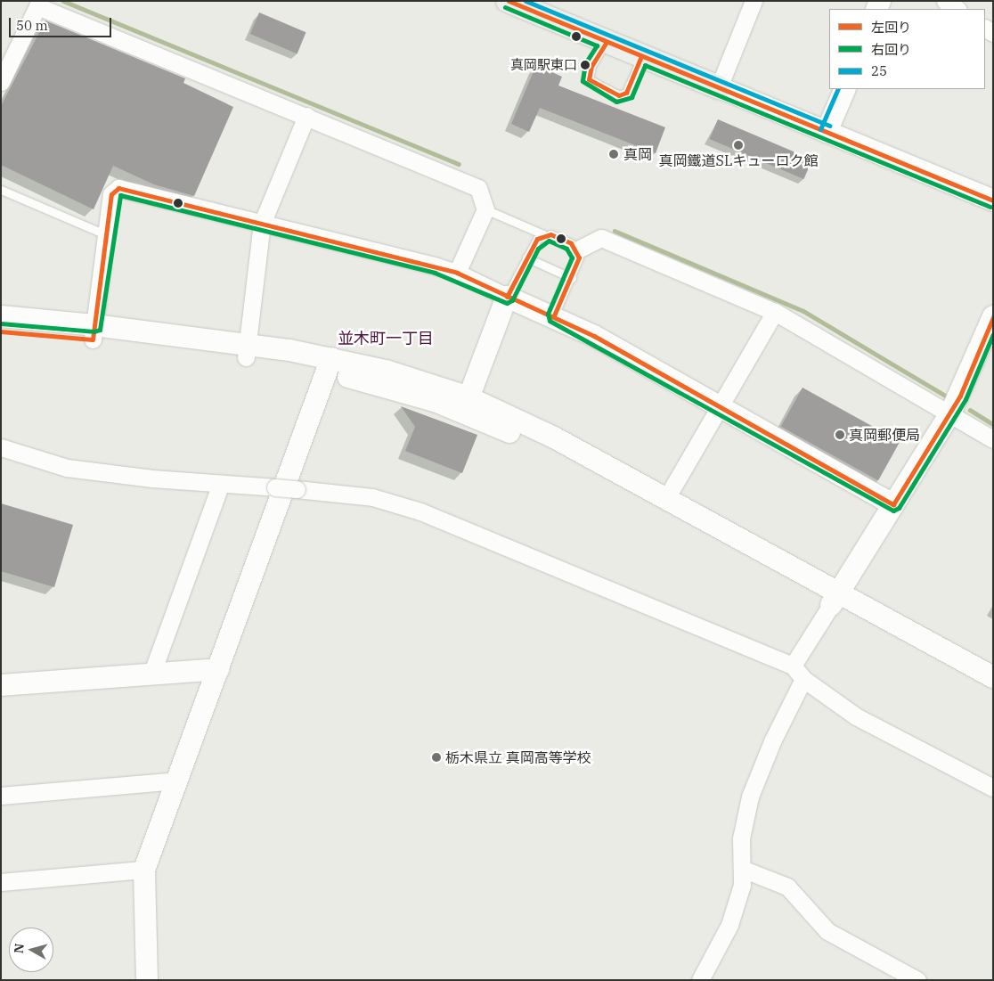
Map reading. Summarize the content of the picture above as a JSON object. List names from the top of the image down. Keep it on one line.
{"districts":["並木町一丁目"],"places":["真岡駅東口","真岡鐵道SLキューロク館","真岡","真岡郵便局","栃木県立 真岡高等学校"],"lines":["transit line 左回り","transit line 25","transit line 右回り"],"legend":["左回り","右回り","25"],"scale_bar":"50 m","north":"left"}
